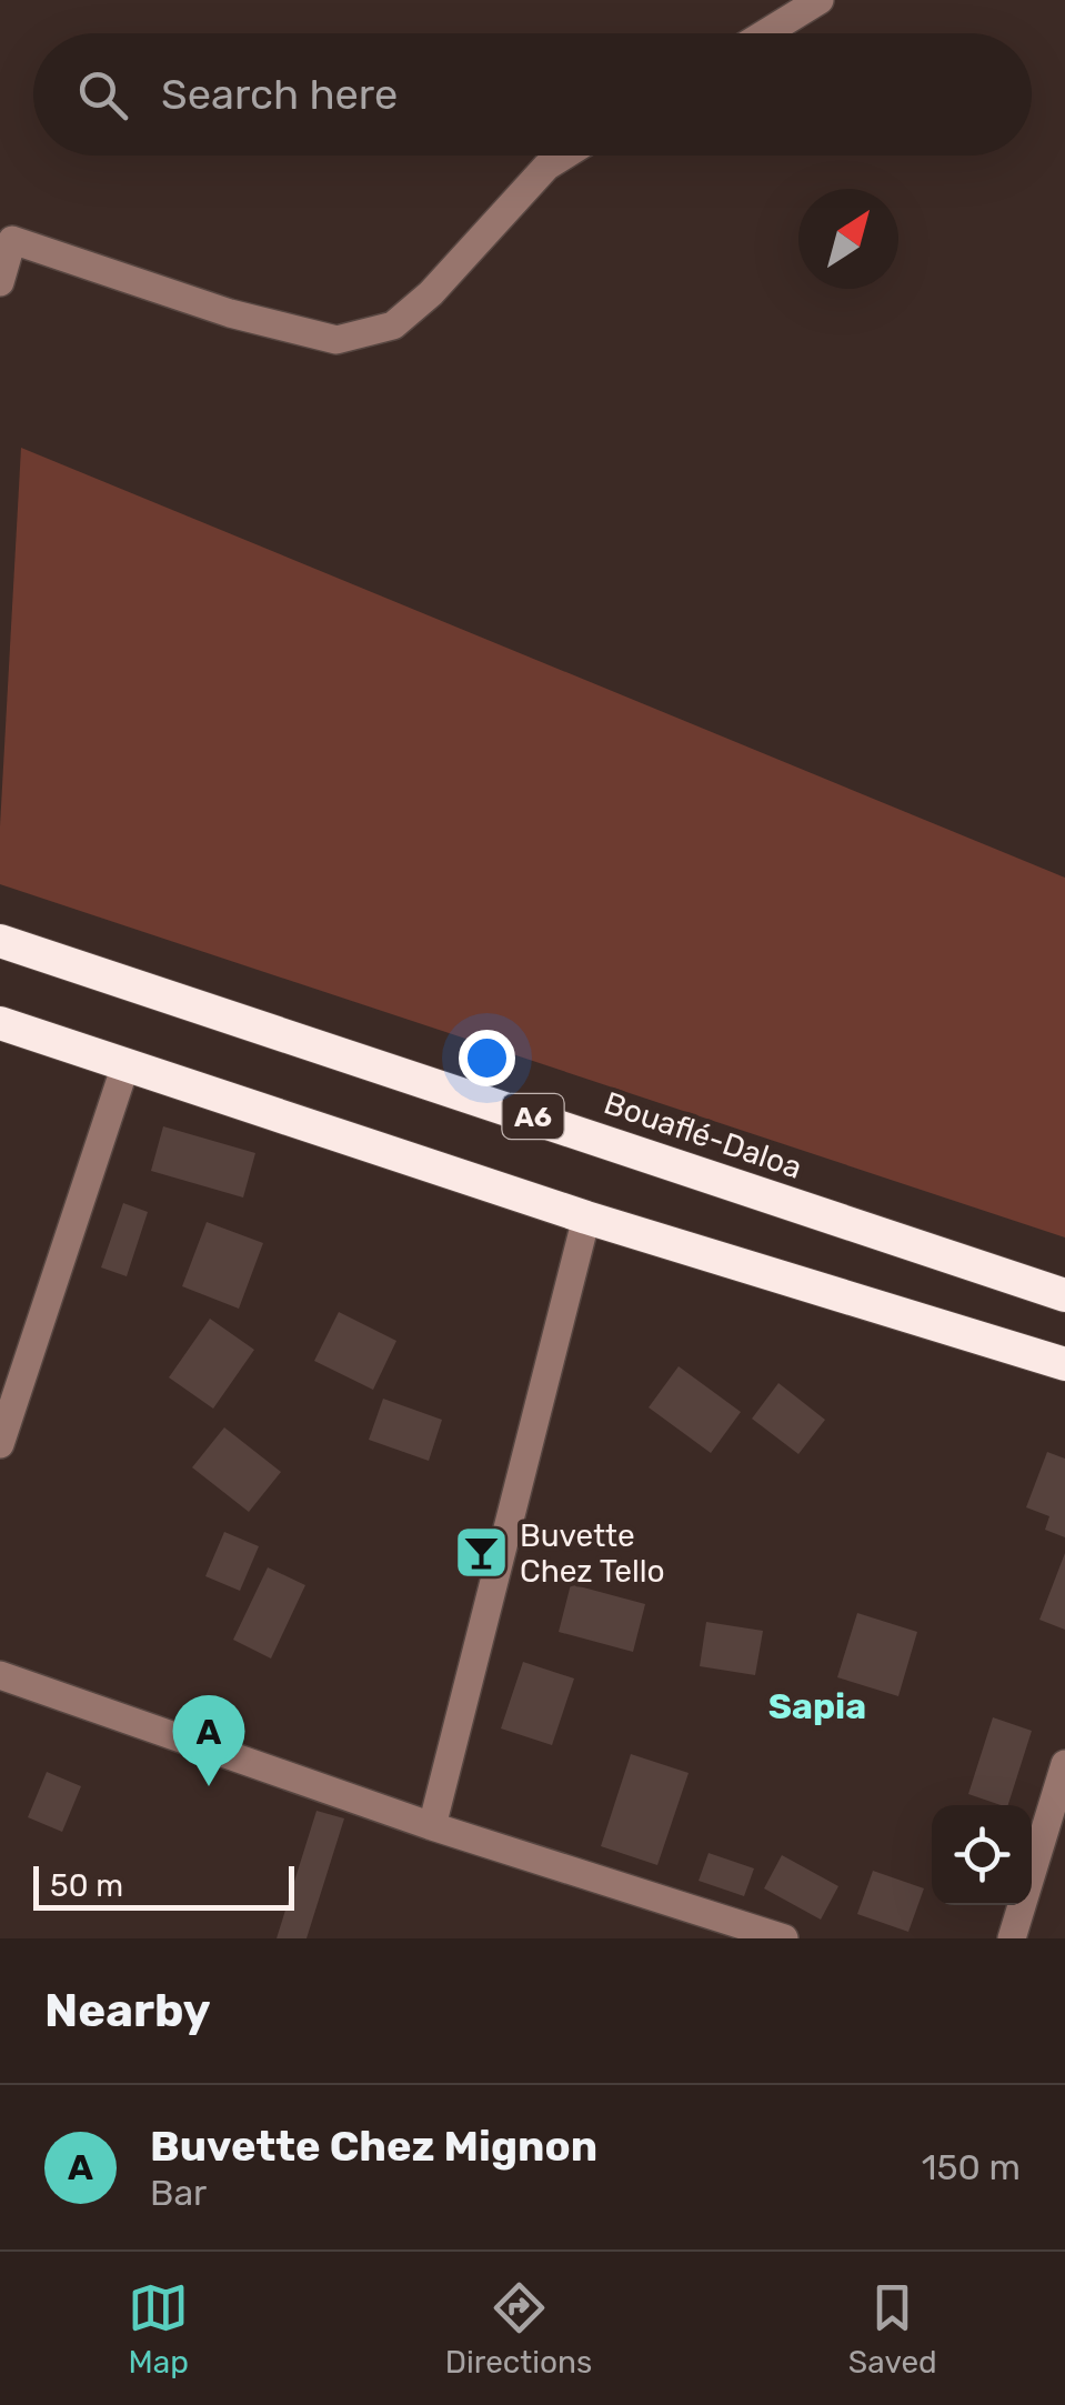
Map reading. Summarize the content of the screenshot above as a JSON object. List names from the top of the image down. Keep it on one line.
{"streets":{"highway":["A6","Bouaflé-Daloa"]},"districts":["Sapia"],"places":{"bar":["Buvette Chez Tello"]},"scale_bar":"50 m","north":"top right","page":{"search":"Search here","pins":"A","scale":"50 m","heading":"Nearby","list":[{"mark":"A","name":"Buvette Chez Mignon","note":"Bar","value":"150 m"}],"nav":["Map","Directions","Saved"]}}
